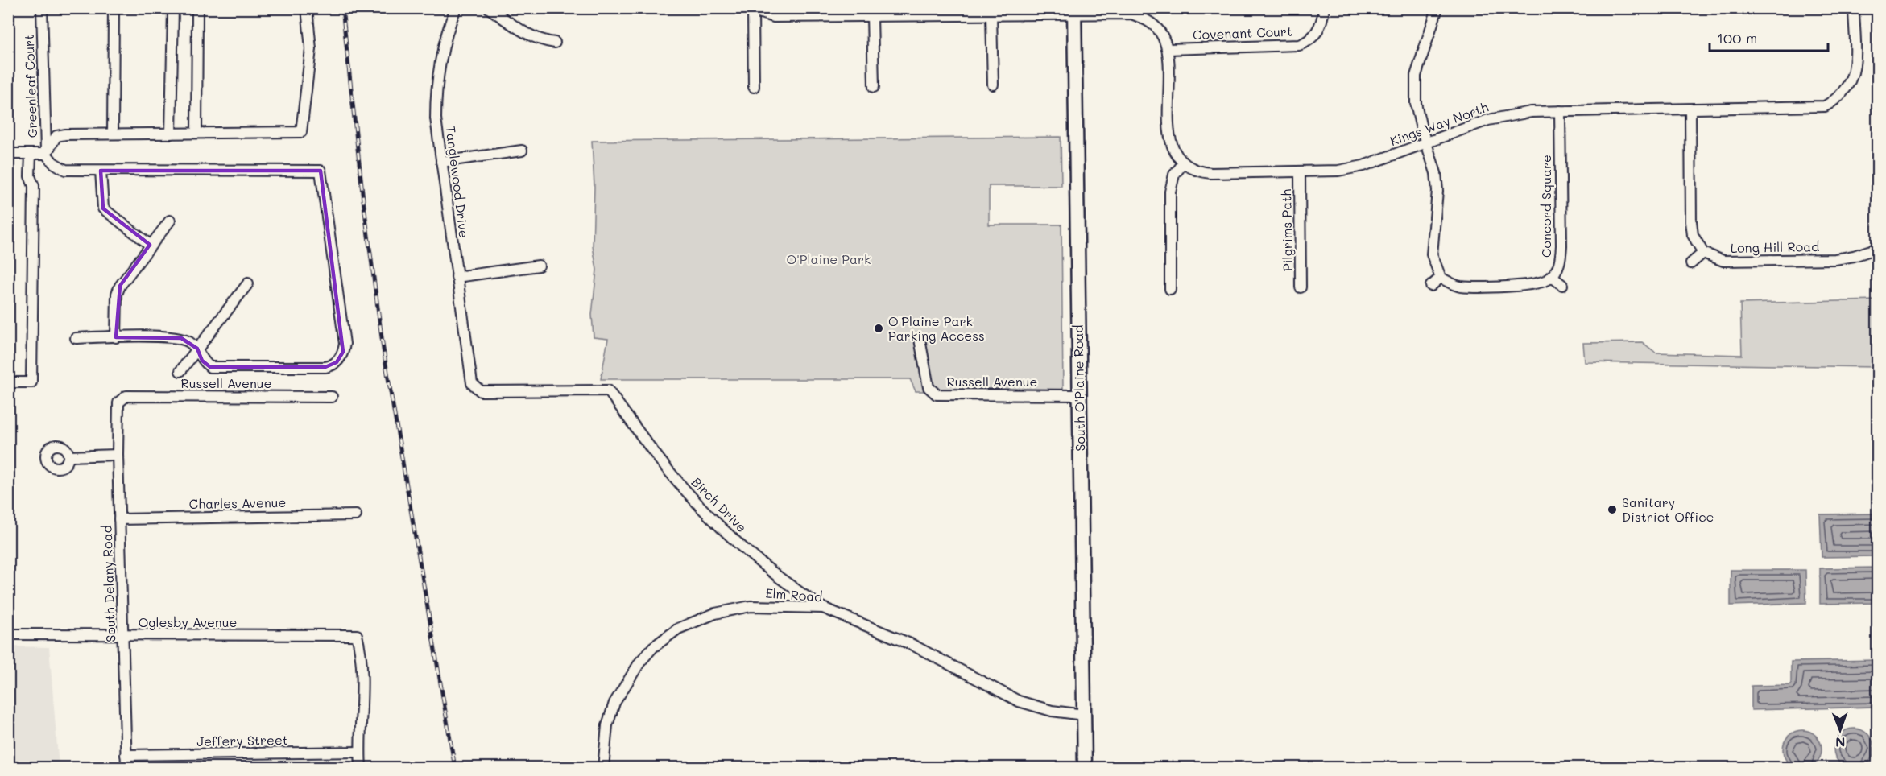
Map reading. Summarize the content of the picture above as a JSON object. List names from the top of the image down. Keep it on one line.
{"streets":{"main road":["South O'Plaine Road"],"street":["Covenant Court","Greenleaf Court","Kings Way North","Tanglewood Drive","Concord Square","Pilgrims Path","Long Hill Road","Russell Avenue","Charles Avenue","Birch Drive","South Delany Road","Elm Road","Oglesby Avenue","Jeffery Street"]},"crossings":[["Kings Way North","Concord Square"],["Kings Way North","Pilgrims Path"],["Tanglewood Drive","Birch Drive"],["Russell Avenue","South O'Plaine Road"],["Russell Avenue","South Delany Road"],["South O'Plaine Road","Elm Road"],["Charles Avenue","South Delany Road"],["Birch Drive","Elm Road"],["South Delany Road","Oglesby Avenue"],["South Delany Road","Jeffery Street"],["Oglesby Avenue","Jeffery Street"]],"parks":["O'Plaine Park"],"places":["O'Plaine Park Parking Access","Sanitary District Office"],"scale_bar":"100 m","north":"bottom"}
